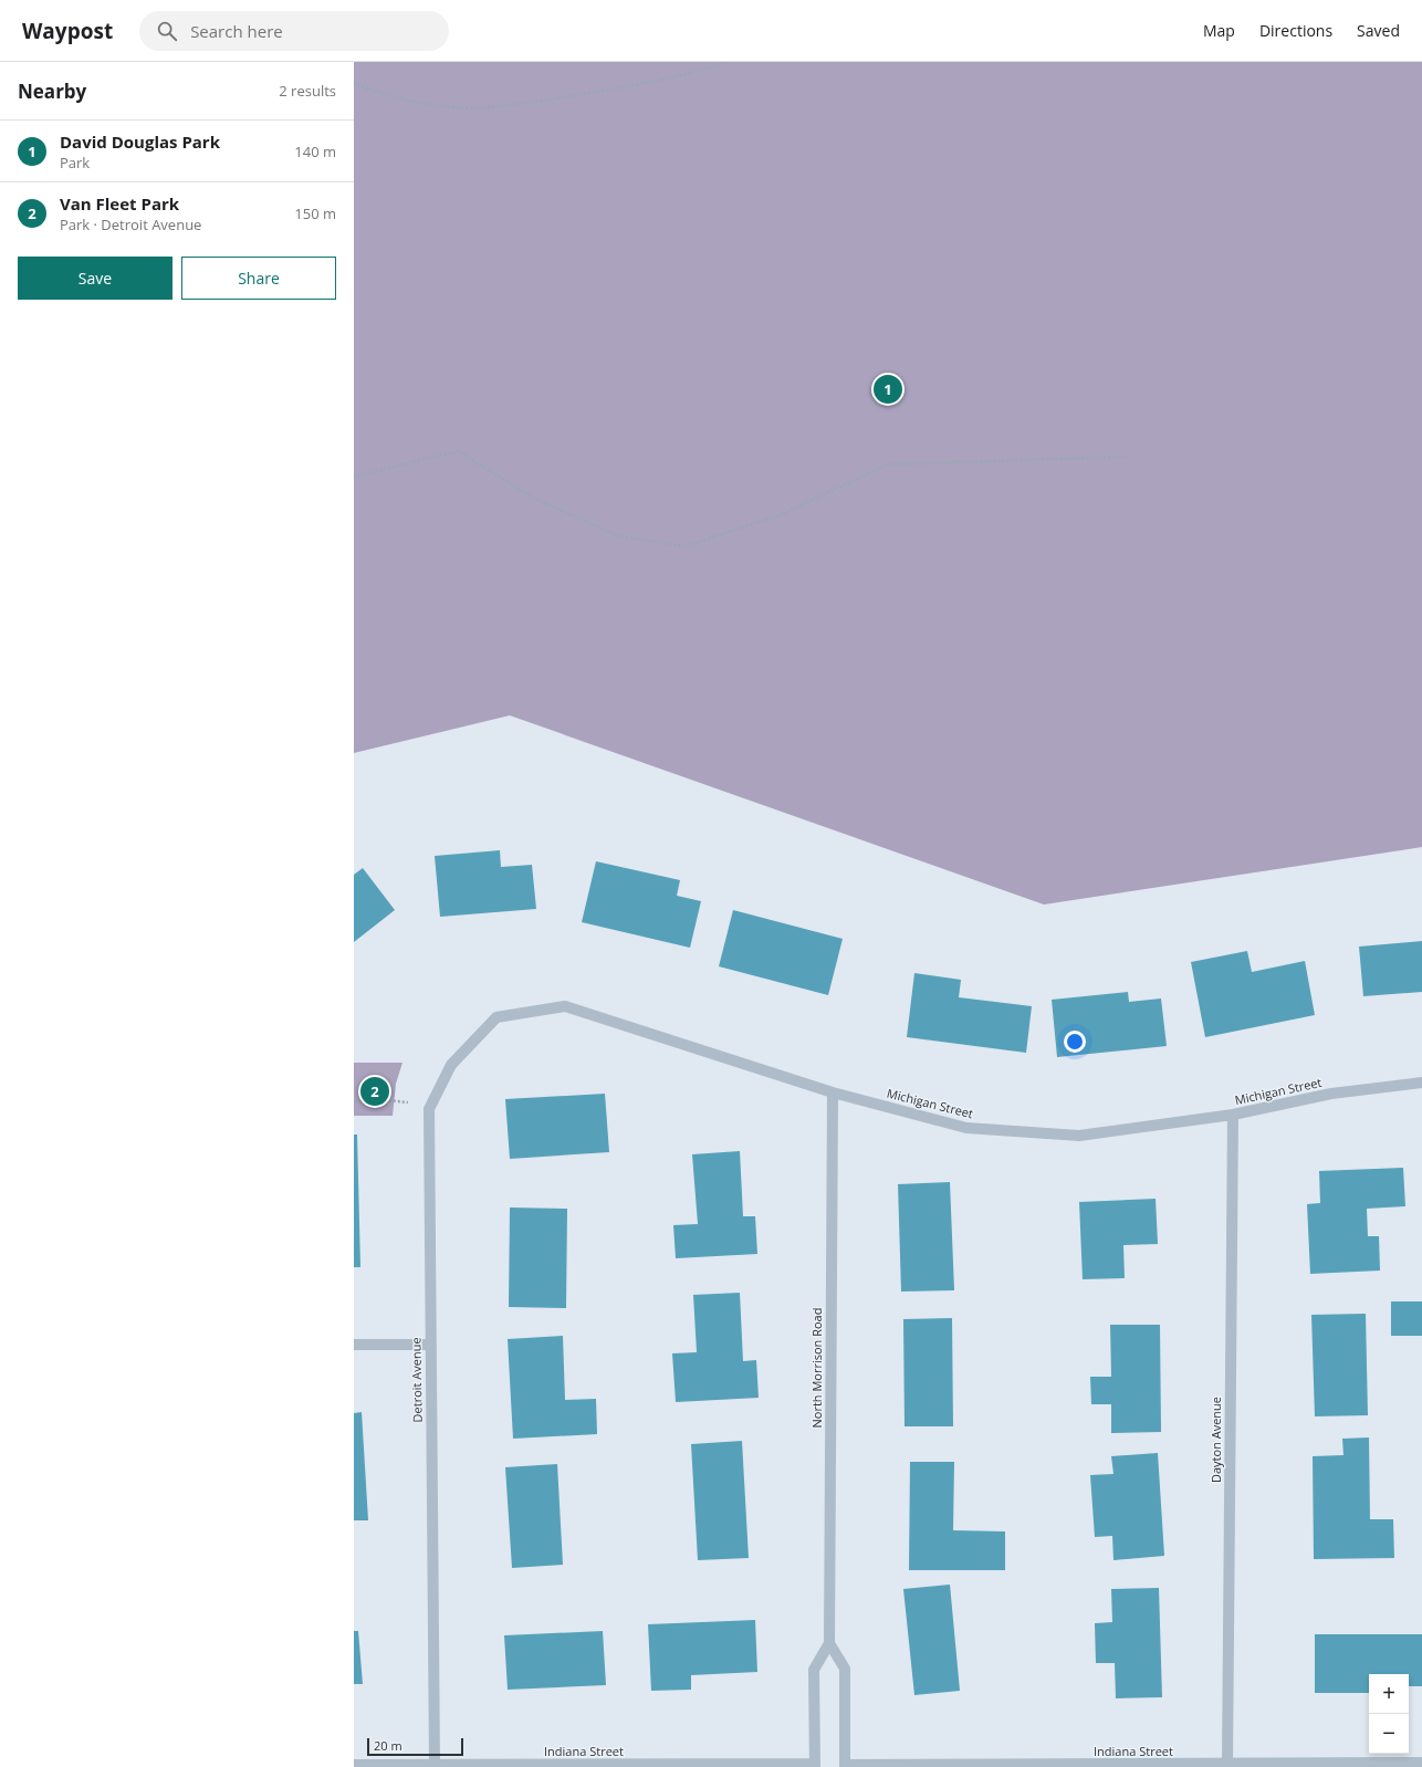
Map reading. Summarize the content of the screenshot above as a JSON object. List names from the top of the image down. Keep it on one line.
{"streets":{"street":["Michigan Street","North Morrison Road","Detroit Avenue","Dayton Avenue","Indiana Street"]},"crossings":[["Michigan Street","North Morrison Road"],["Michigan Street","Detroit Avenue"],["Michigan Street","Dayton Avenue"],["North Morrison Road","Indiana Street"],["Detroit Avenue","Indiana Street"],["Dayton Avenue","Indiana Street"]],"scale_bar":"20 m","page":{"header":"Waypost","search":"Search here","nav":["Map","Directions","Saved"],"heading":["Nearby","2 results"],"list":[{"mark":"1","name":"David Douglas Park","note":"Park","value":"140 m"},{"mark":"2","name":"Van Fleet Park","note":"Park · Detroit Avenue","value":"150 m"}],"buttons":["Save","Share"],"pins":["1","2"],"map_buttons":["+","−"],"scale":"20 m"}}
